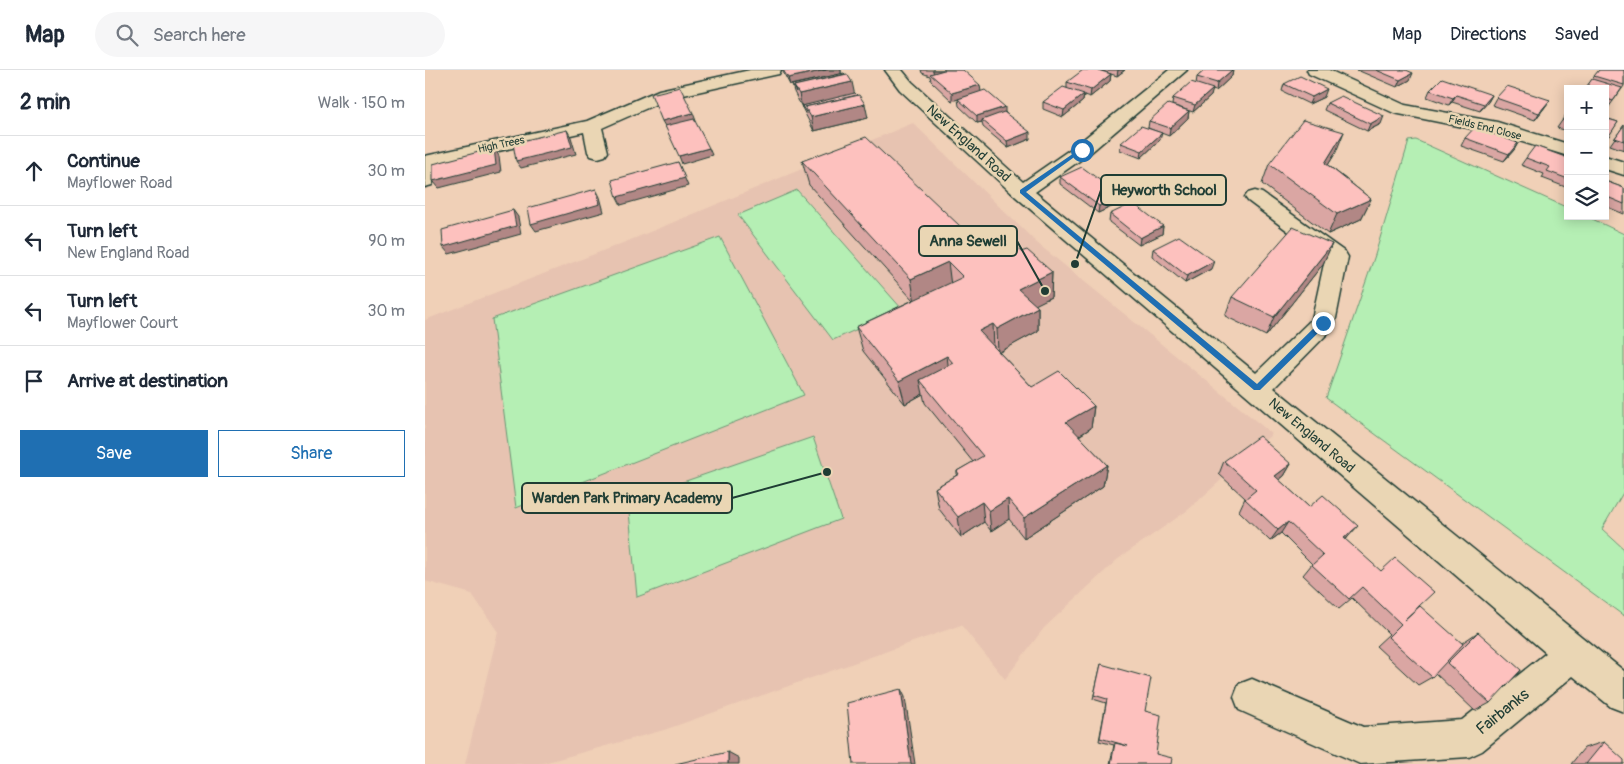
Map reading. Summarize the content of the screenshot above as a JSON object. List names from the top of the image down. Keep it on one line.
{"streets":{"street":["Fields End Close","New England Road","High Trees","Fairbanks"]},"crossings":[["New England Road","Fairbanks"]],"places":["Heyworth School","Anna Sewell","Warden Park Primary Academy"],"page":{"header":"Map","search":"Search here","nav":["Map","Directions","Saved"],"heading":["2 min","Walk · 150 m"],"map_buttons":["+","−"],"list":[["Continue","Mayflower Road","30 m"],["Turn left","New England Road","90 m"],["Turn left","Mayflower Court","30 m"],"Arrive at destination"],"buttons":["Save","Share"]}}
